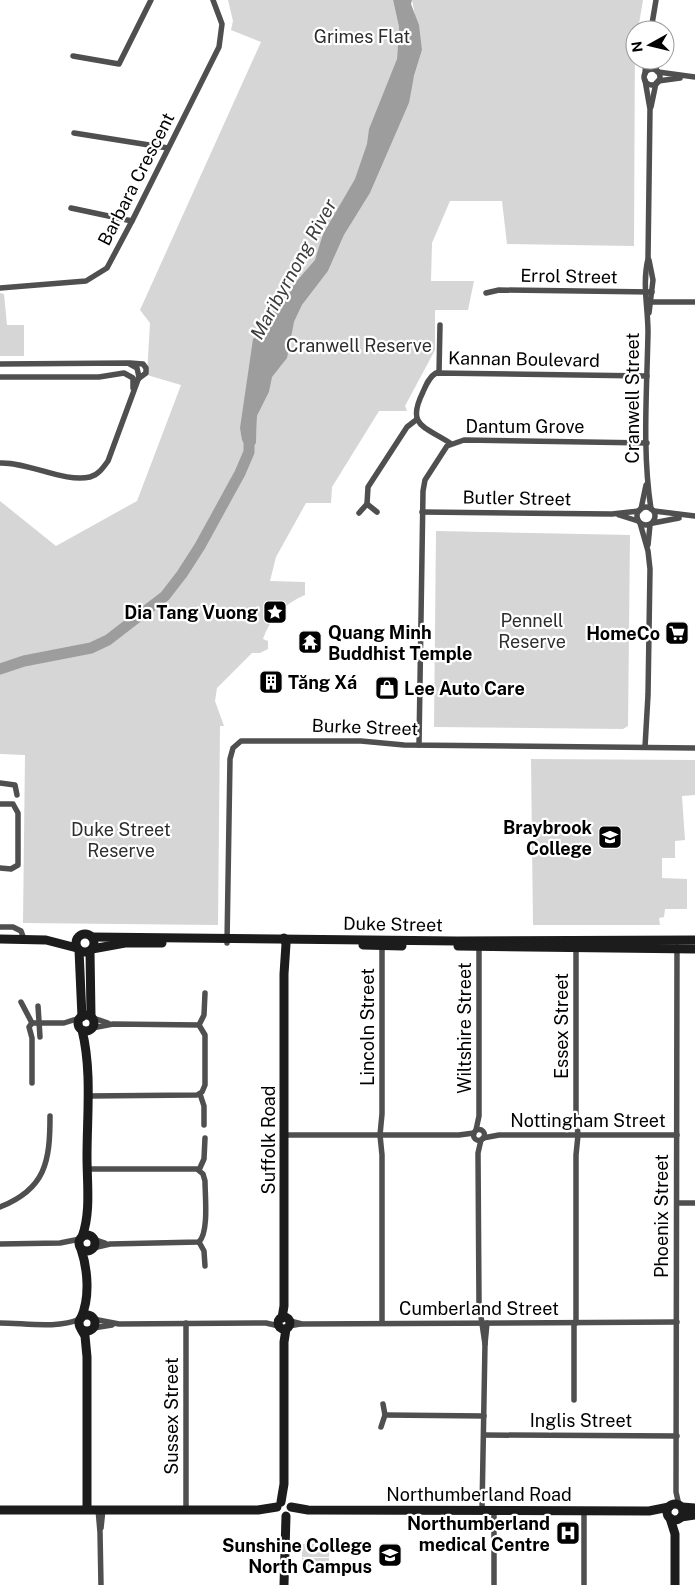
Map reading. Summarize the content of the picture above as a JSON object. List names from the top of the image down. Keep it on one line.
{"streets":{"street":["Barbara Crescent","Errol Street","Kannan Boulevard","Cranwell Street","Dantum Grove","Butler Street","Burke Street","Duke Street","Essex Street","Lincoln Street","Wiltshire Street","Nottingham Street","Suffolk Road","Phoenix Street","Cumberland Street","Sussex Street","Inglis Street","Northumberland Road"]},"crossings":[["Errol Street","Cranwell Street"],["Kannan Boulevard","Cranwell Street"],["Cranwell Street","Dantum Grove"],["Cranwell Street","Butler Street"],["Dantum Grove","Butler Street"],["Dantum Grove","Burke Street"],["Burke Street","Duke Street"],["Duke Street","Essex Street"],["Duke Street","Lincoln Street"],["Duke Street","Wiltshire Street"],["Duke Street","Suffolk Road"],["Duke Street","Phoenix Street"],["Essex Street","Nottingham Street"],["Essex Street","Cumberland Street"],["Lincoln Street","Nottingham Street"],["Lincoln Street","Cumberland Street"],["Wiltshire Street","Nottingham Street"],["Wiltshire Street","Cumberland Street"],["Wiltshire Street","Inglis Street"],["Wiltshire Street","Northumberland Road"],["Nottingham Street","Suffolk Road"],["Nottingham Street","Phoenix Street"],["Suffolk Road","Cumberland Street"],["Suffolk Road","Northumberland Road"],["Phoenix Street","Cumberland Street"],["Phoenix Street","Inglis Street"],["Phoenix Street","Northumberland Road"],["Cumberland Street","Sussex Street"],["Sussex Street","Northumberland Road"]],"water":["Maribyrnong River"],"parks":["Grimes Flat","Cranwell Reserve","Pennell Reserve","Duke Street Reserve"],"places":{"place":["Dia Tang Vuong"],"supermarket":["HomeCo"],"temple":["Quang Minh Buddhist Temple"],"building":["Tăng Xá"],"shop":["Lee Auto Care"],"school or university":["Braybrook College","Sunshine College North Campus"],"hospital":["Northumberland medical Centre"]},"north":"left"}
